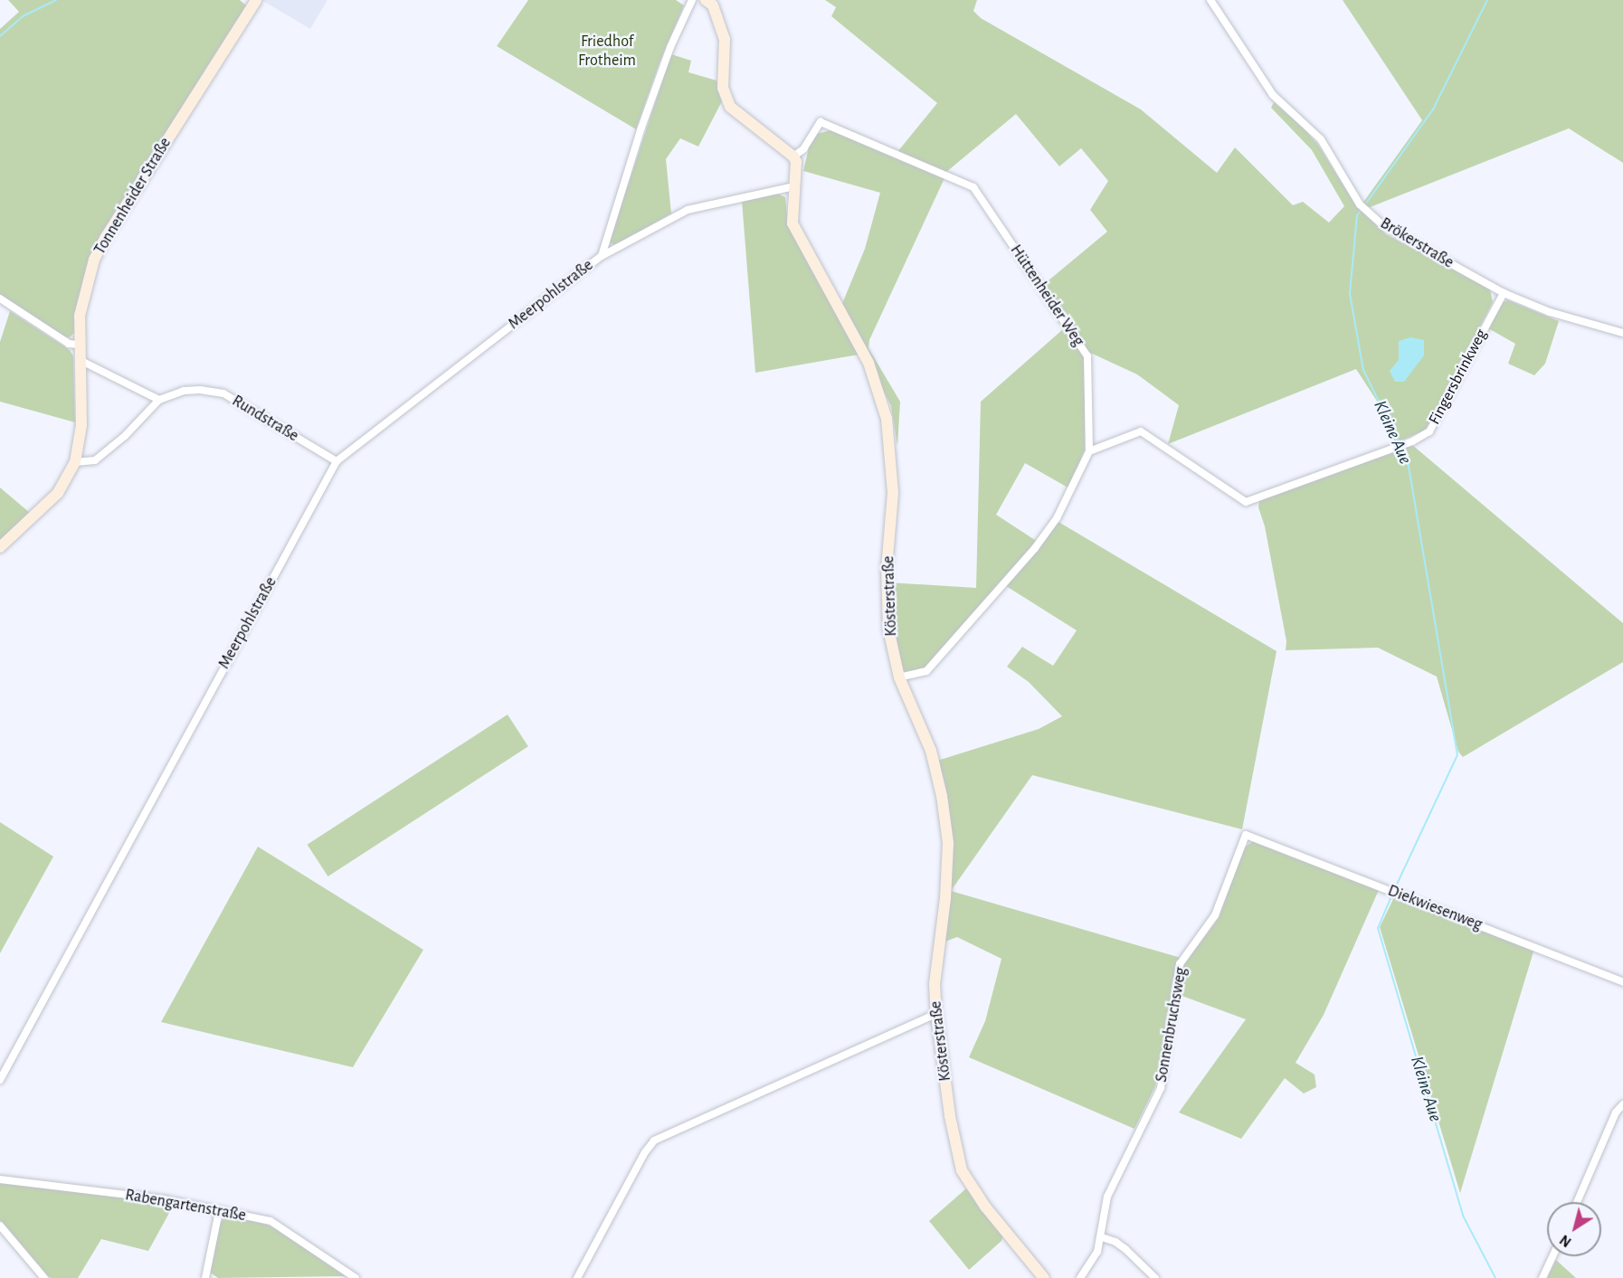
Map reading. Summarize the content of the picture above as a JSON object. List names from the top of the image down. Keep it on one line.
{"streets":{"main road":["Tonnenheider Straße","Kösterstraße"],"street":["Brökerstraße","Meerpohlstraße","Hüttenheider Weg","Fingersbrinkweg","Rundstraße","Diekwiesenweg","Sonnenbruchsweg","Rabengartenstraße"]},"crossings":[["Tonnenheider Straße","Rundstraße"],["Brökerstraße","Fingersbrinkweg"],["Meerpohlstraße","Rundstraße"],["Meerpohlstraße","Kösterstraße"],["Hüttenheider Weg","Fingersbrinkweg"],["Hüttenheider Weg","Kösterstraße"],["Diekwiesenweg","Sonnenbruchsweg"]],"water":["Kleine Aue"],"parks":["Friedhof Frotheim"],"north":"bottom left"}
